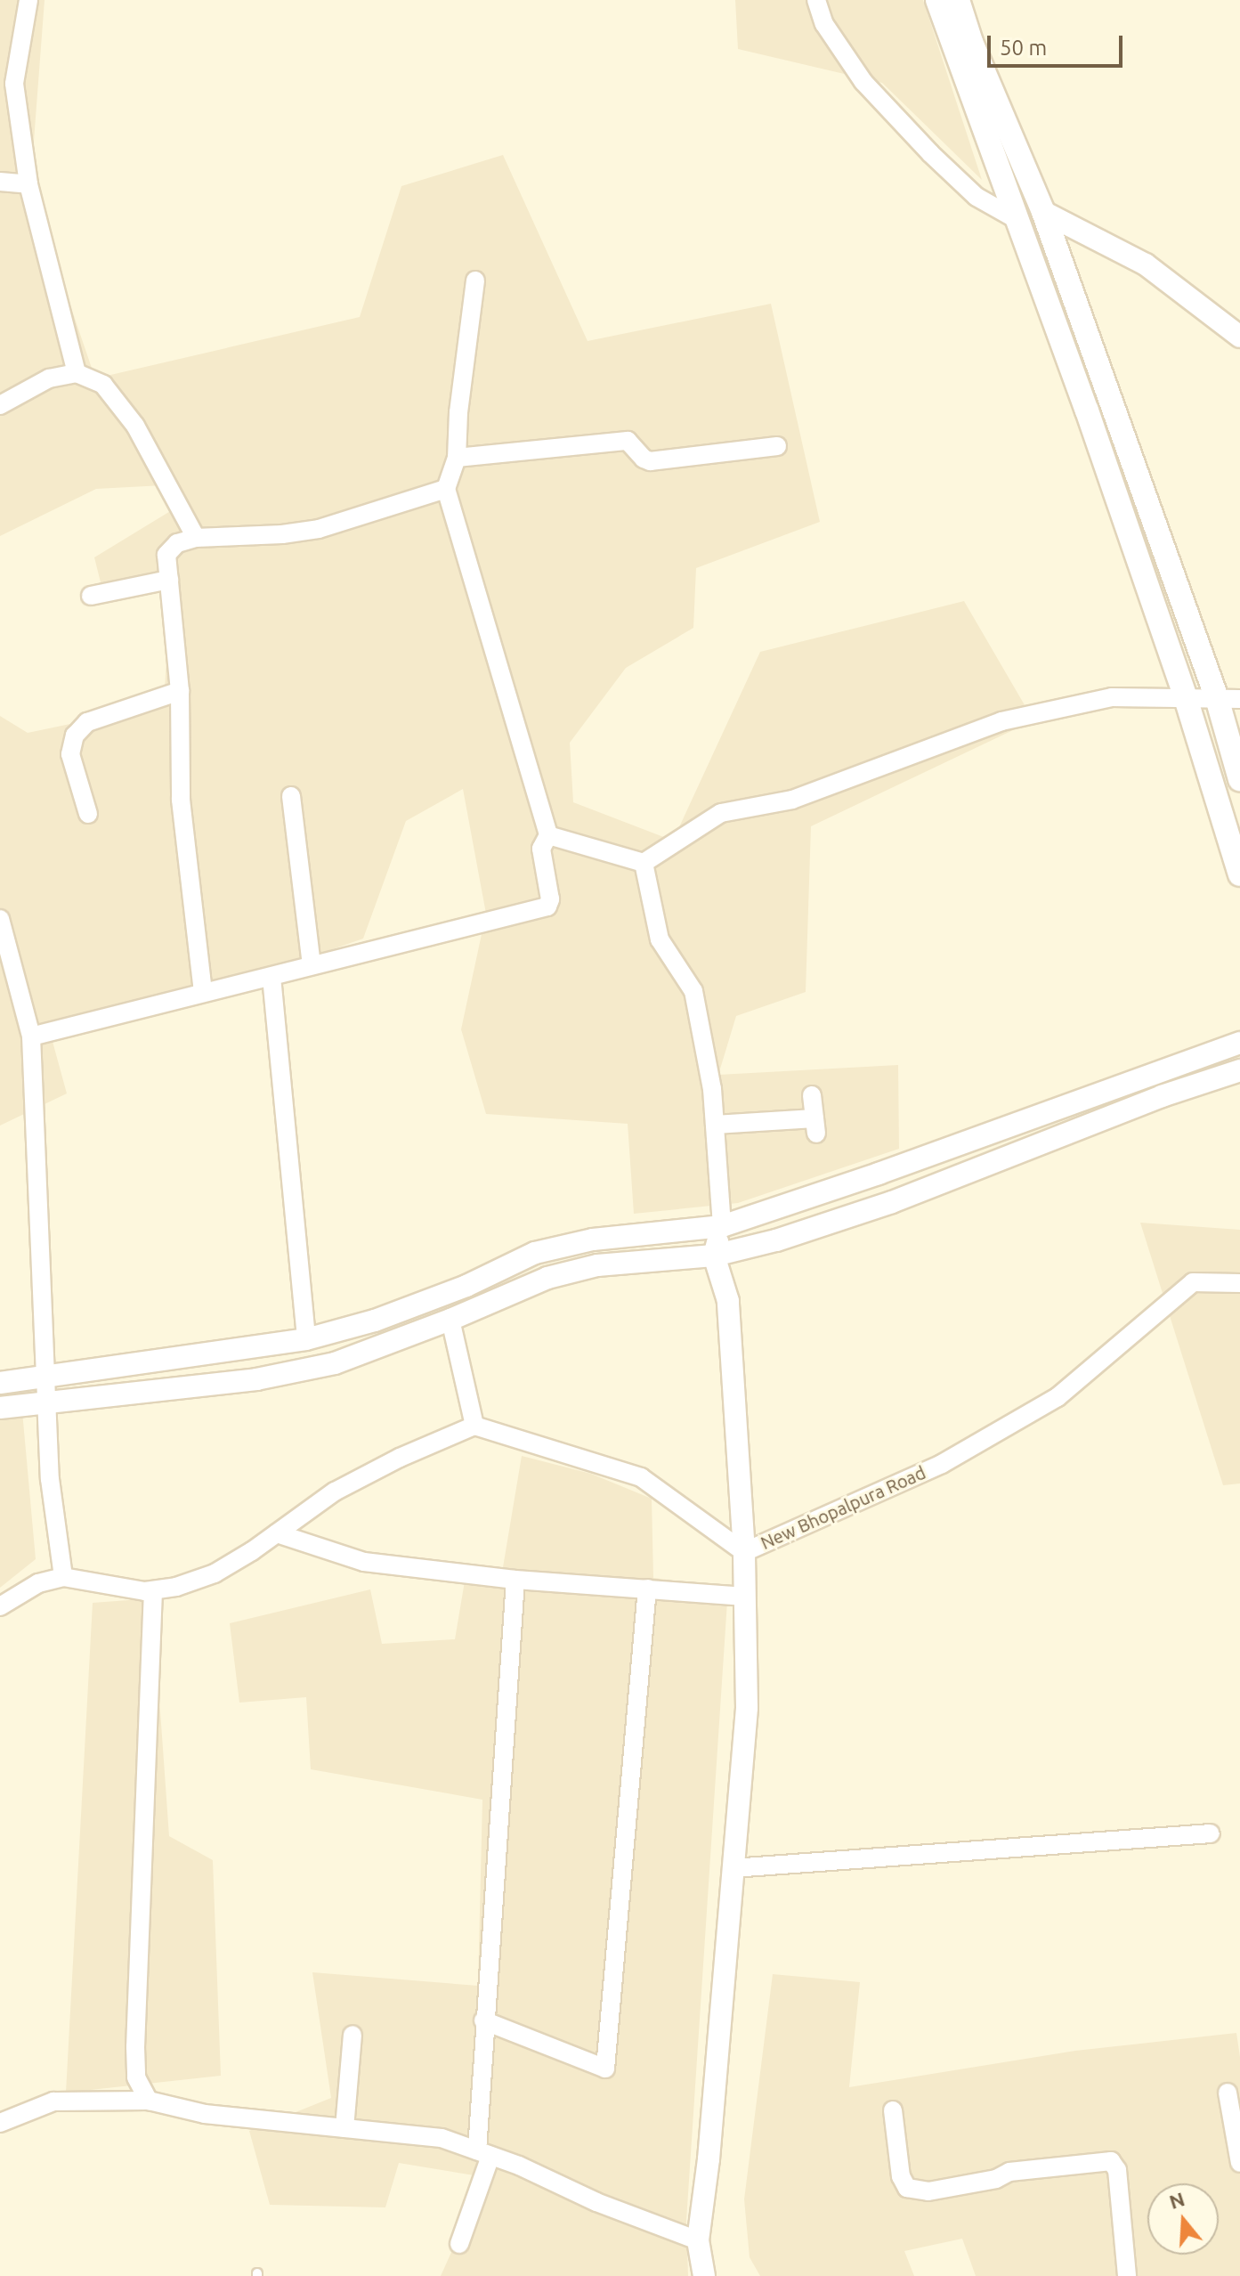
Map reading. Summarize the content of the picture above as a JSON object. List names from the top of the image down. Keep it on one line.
{"streets":{"street":["New Bhopalpura Road"]},"scale_bar":"50 m","north":"top"}
